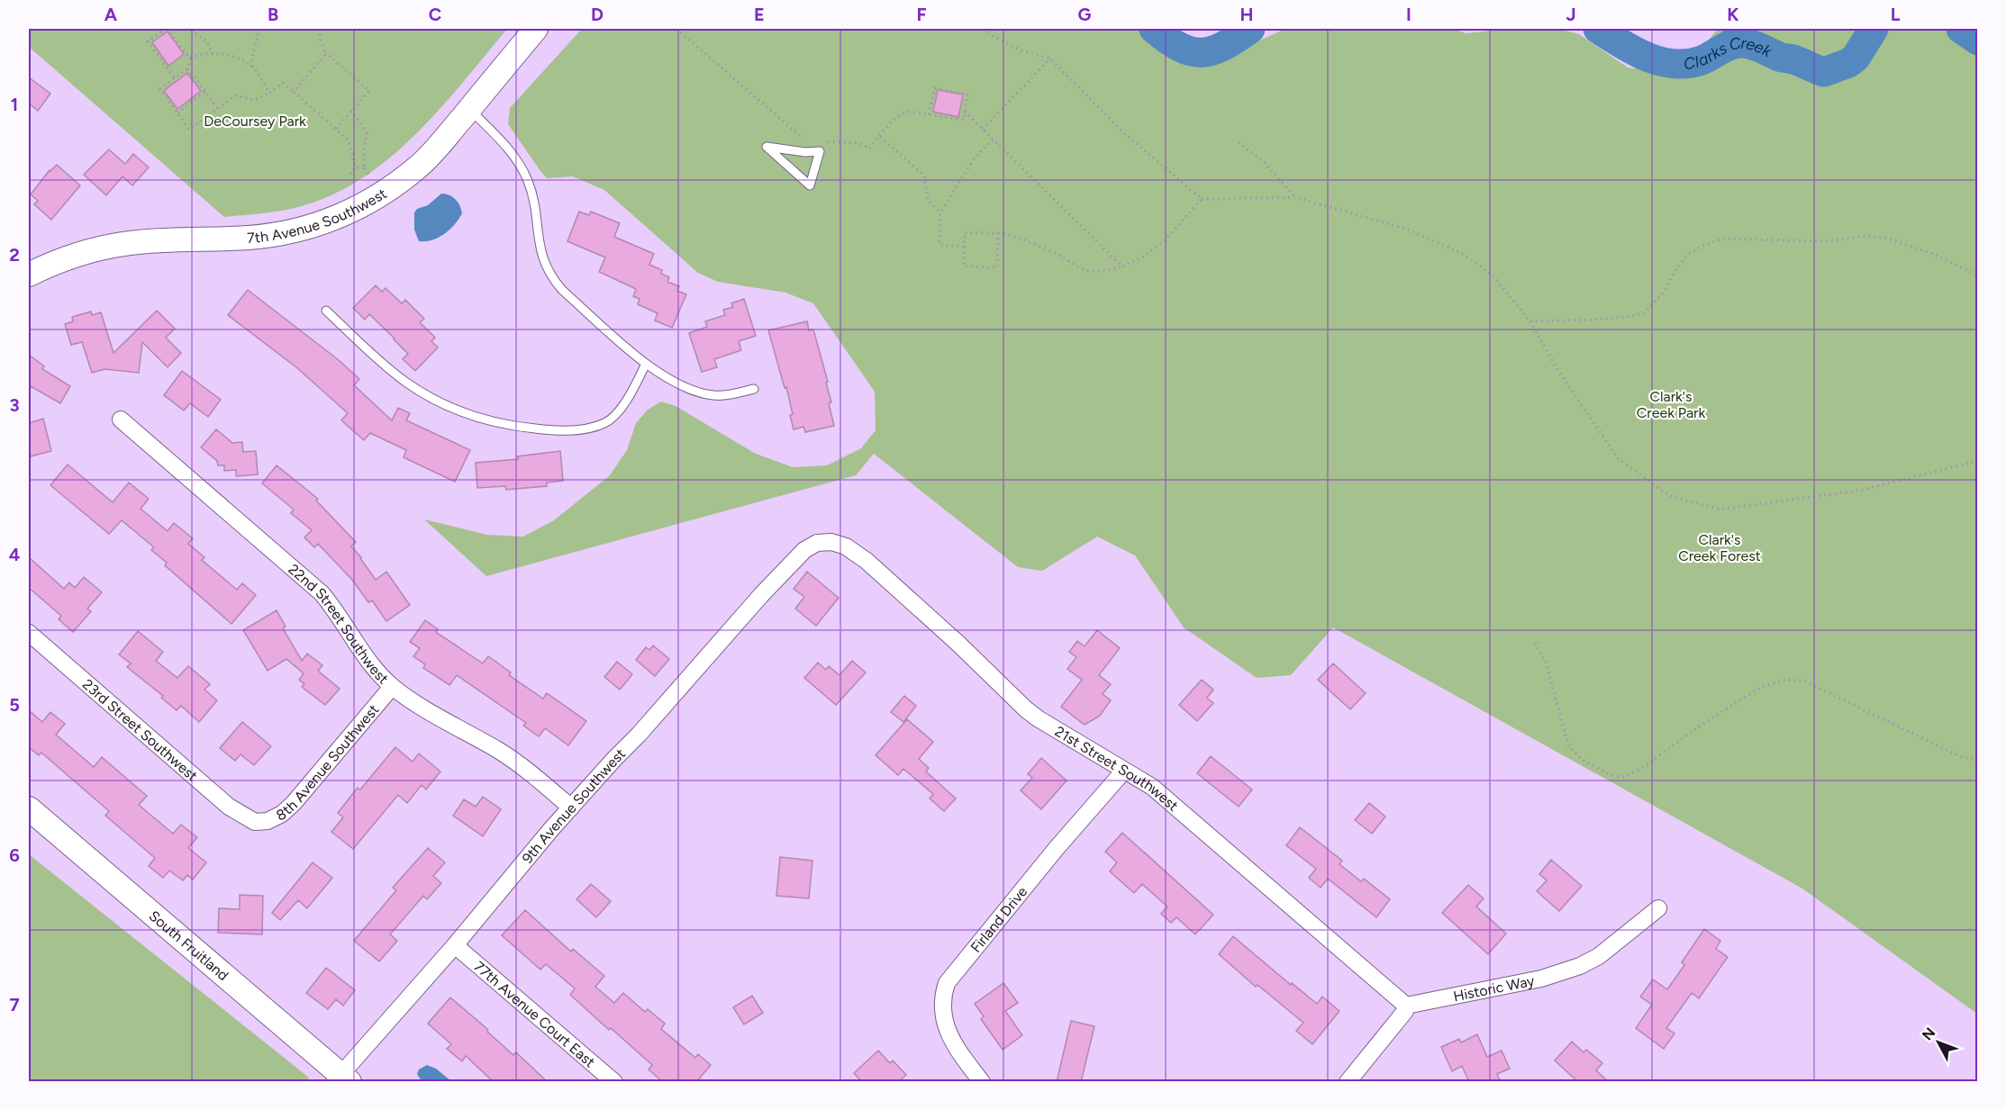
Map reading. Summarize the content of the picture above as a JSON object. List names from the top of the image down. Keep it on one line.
{"streets":{"street":["7th Avenue Southwest","22nd Street Southwest","23rd Street Southwest","8th Avenue Southwest","21st Street Southwest","9th Avenue Southwest","Firland Drive","South Fruitland","Historic Way","77th Avenue Court East"]},"crossings":[["22nd Street Southwest","8th Avenue Southwest"],["22nd Street Southwest","9th Avenue Southwest"],["23rd Street Southwest","8th Avenue Southwest"],["21st Street Southwest","9th Avenue Southwest"],["21st Street Southwest","Firland Drive"],["21st Street Southwest","Historic Way"],["9th Avenue Southwest","South Fruitland"],["9th Avenue Southwest","77th Avenue Court East"]],"water":["Clarks Creek"],"parks":["DeCoursey Park","Clark's Creek Park","Clark's Creek Forest"],"north":"top left","grid":{"columns":["A","B","C","D","E","F","G","H","I","J","K","L"],"rows":["1","2","3","4","5","6","7"]}}
